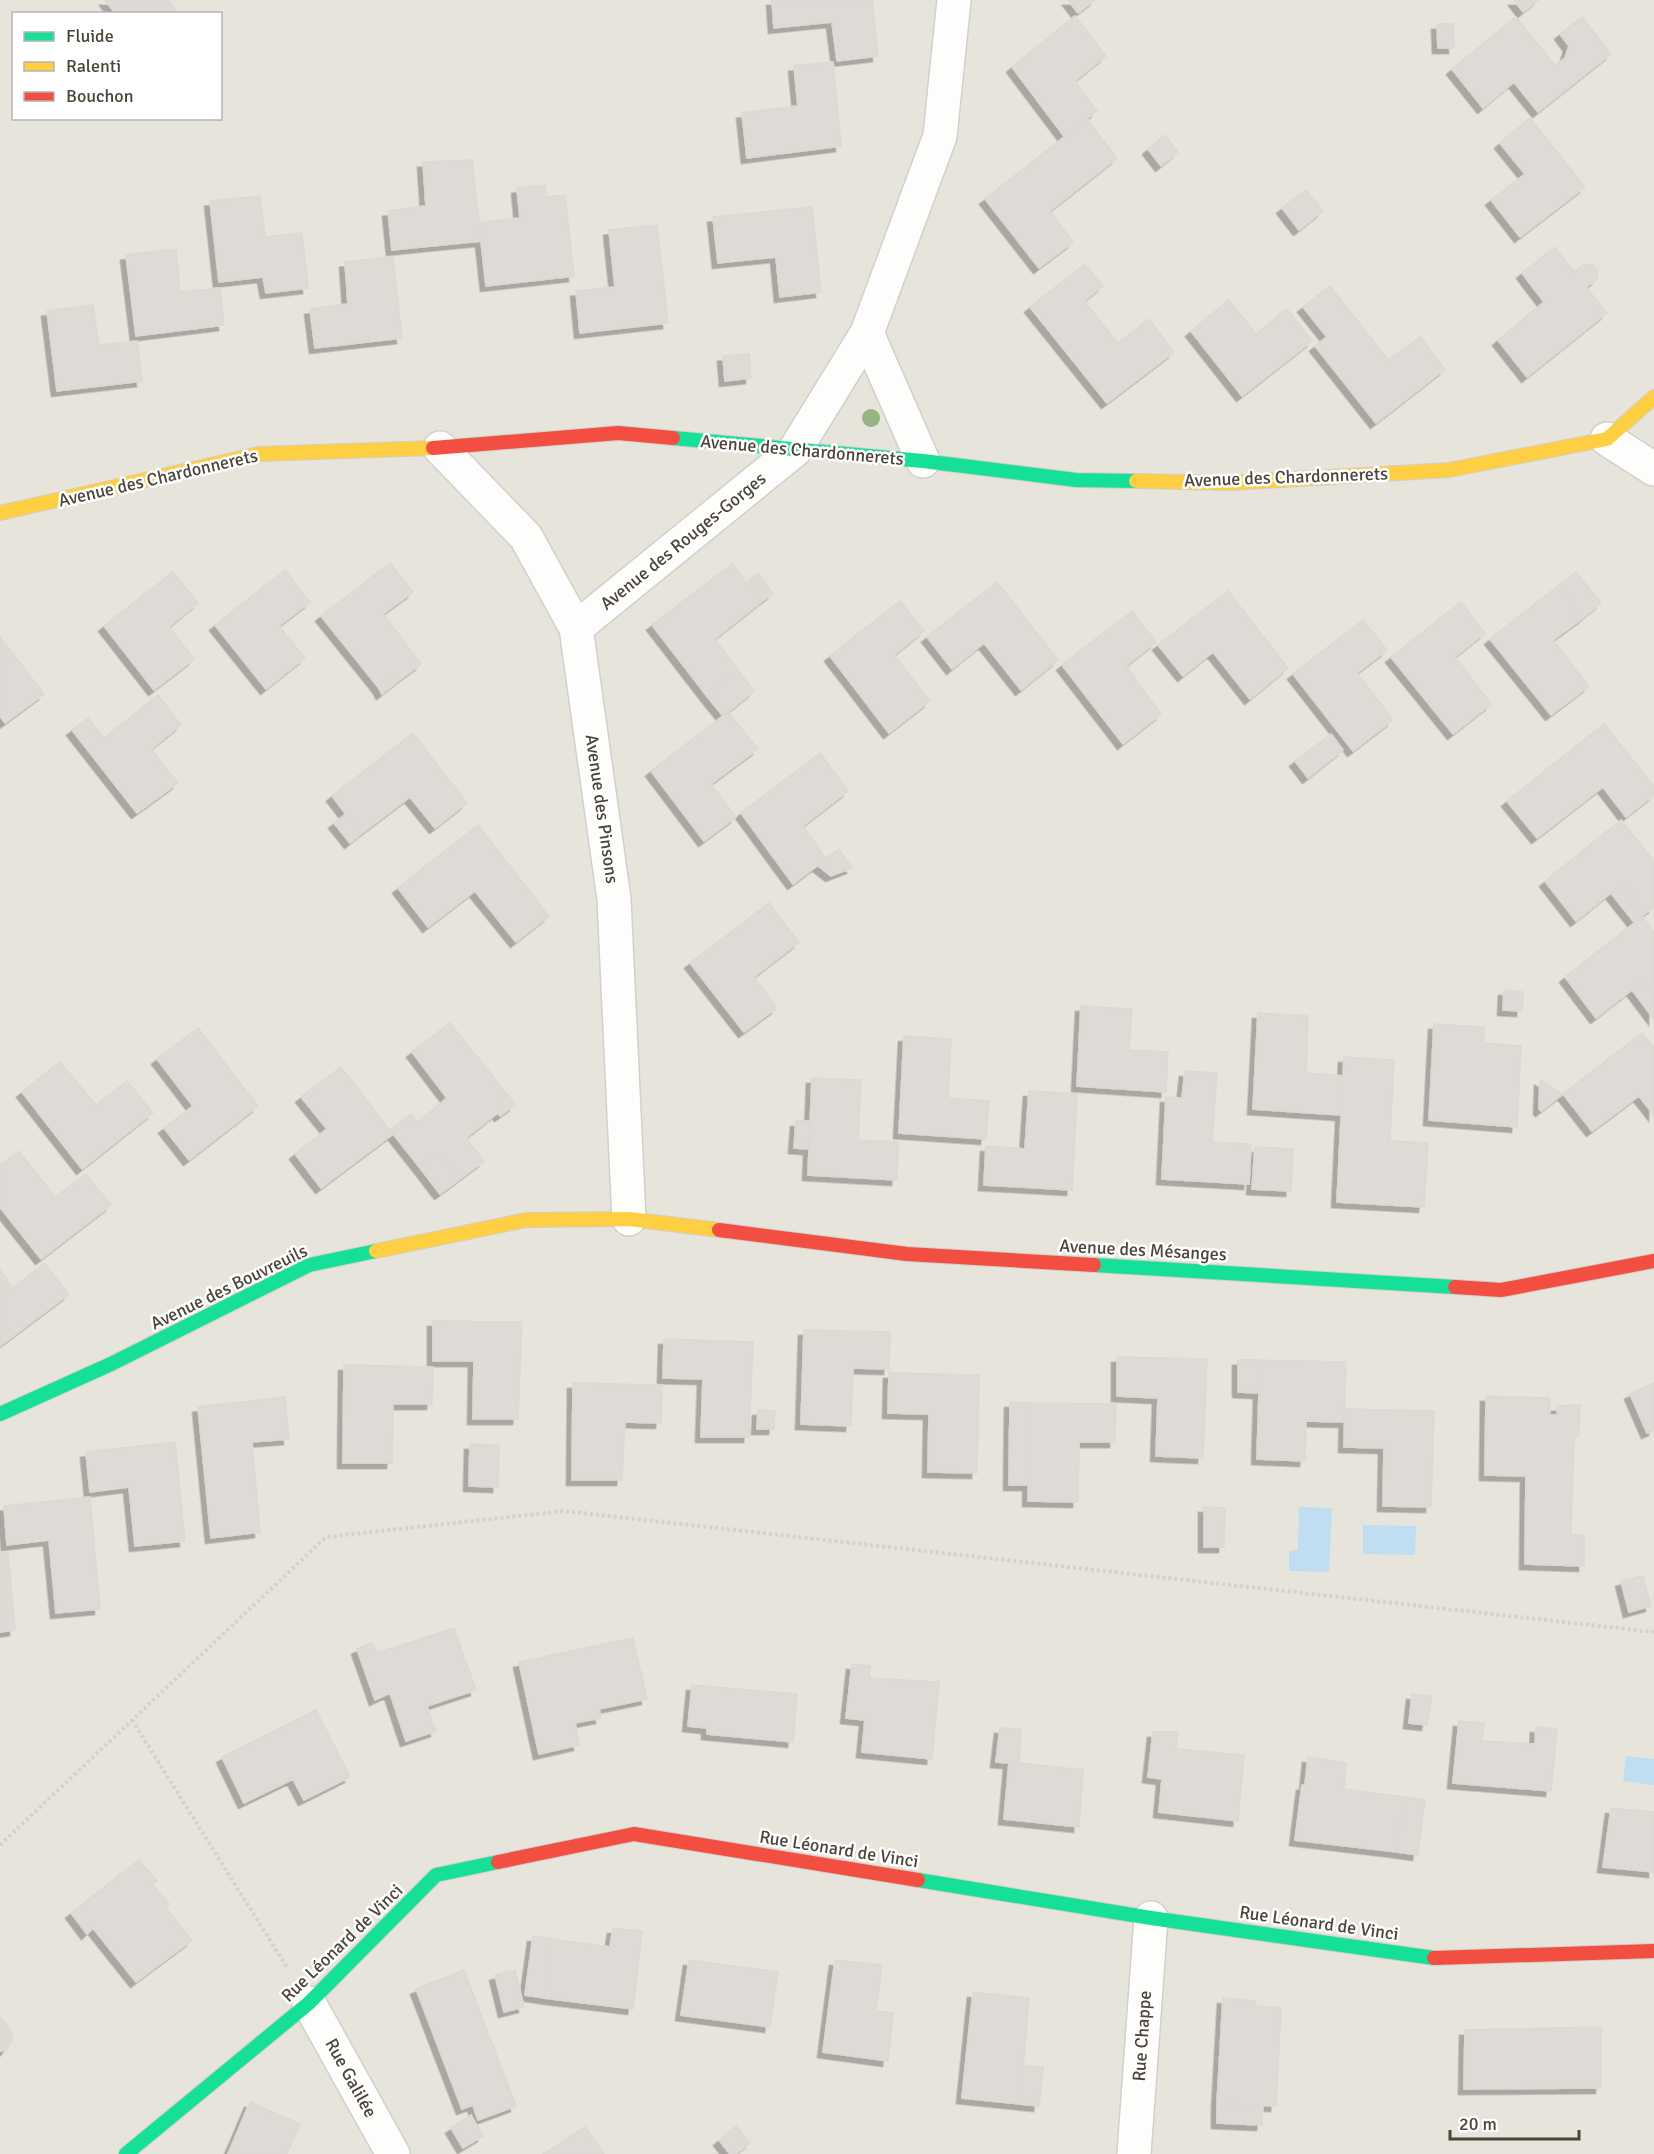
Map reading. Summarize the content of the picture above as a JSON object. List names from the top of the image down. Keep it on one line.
{"streets":{"street":["Avenue des Chardonnerets","Avenue des Rouges-Gorges","Avenue des Pinsons","Avenue des Mésanges","Avenue des Bouvreuils","Rue Léonard de Vinci","Rue Chappe","Rue Galilée"]},"crossings":[["Avenue des Chardonnerets","Avenue des Rouges-Gorges"],["Avenue des Chardonnerets","Avenue des Pinsons"],["Avenue des Rouges-Gorges","Avenue des Pinsons"],["Avenue des Pinsons","Avenue des Mésanges"],["Avenue des Pinsons","Avenue des Bouvreuils"],["Avenue des Mésanges","Avenue des Bouvreuils"],["Rue Léonard de Vinci","Rue Chappe"],["Rue Léonard de Vinci","Rue Galilée"]],"legend":["Fluide","Ralenti","Bouchon"],"scale_bar":"20 m"}
